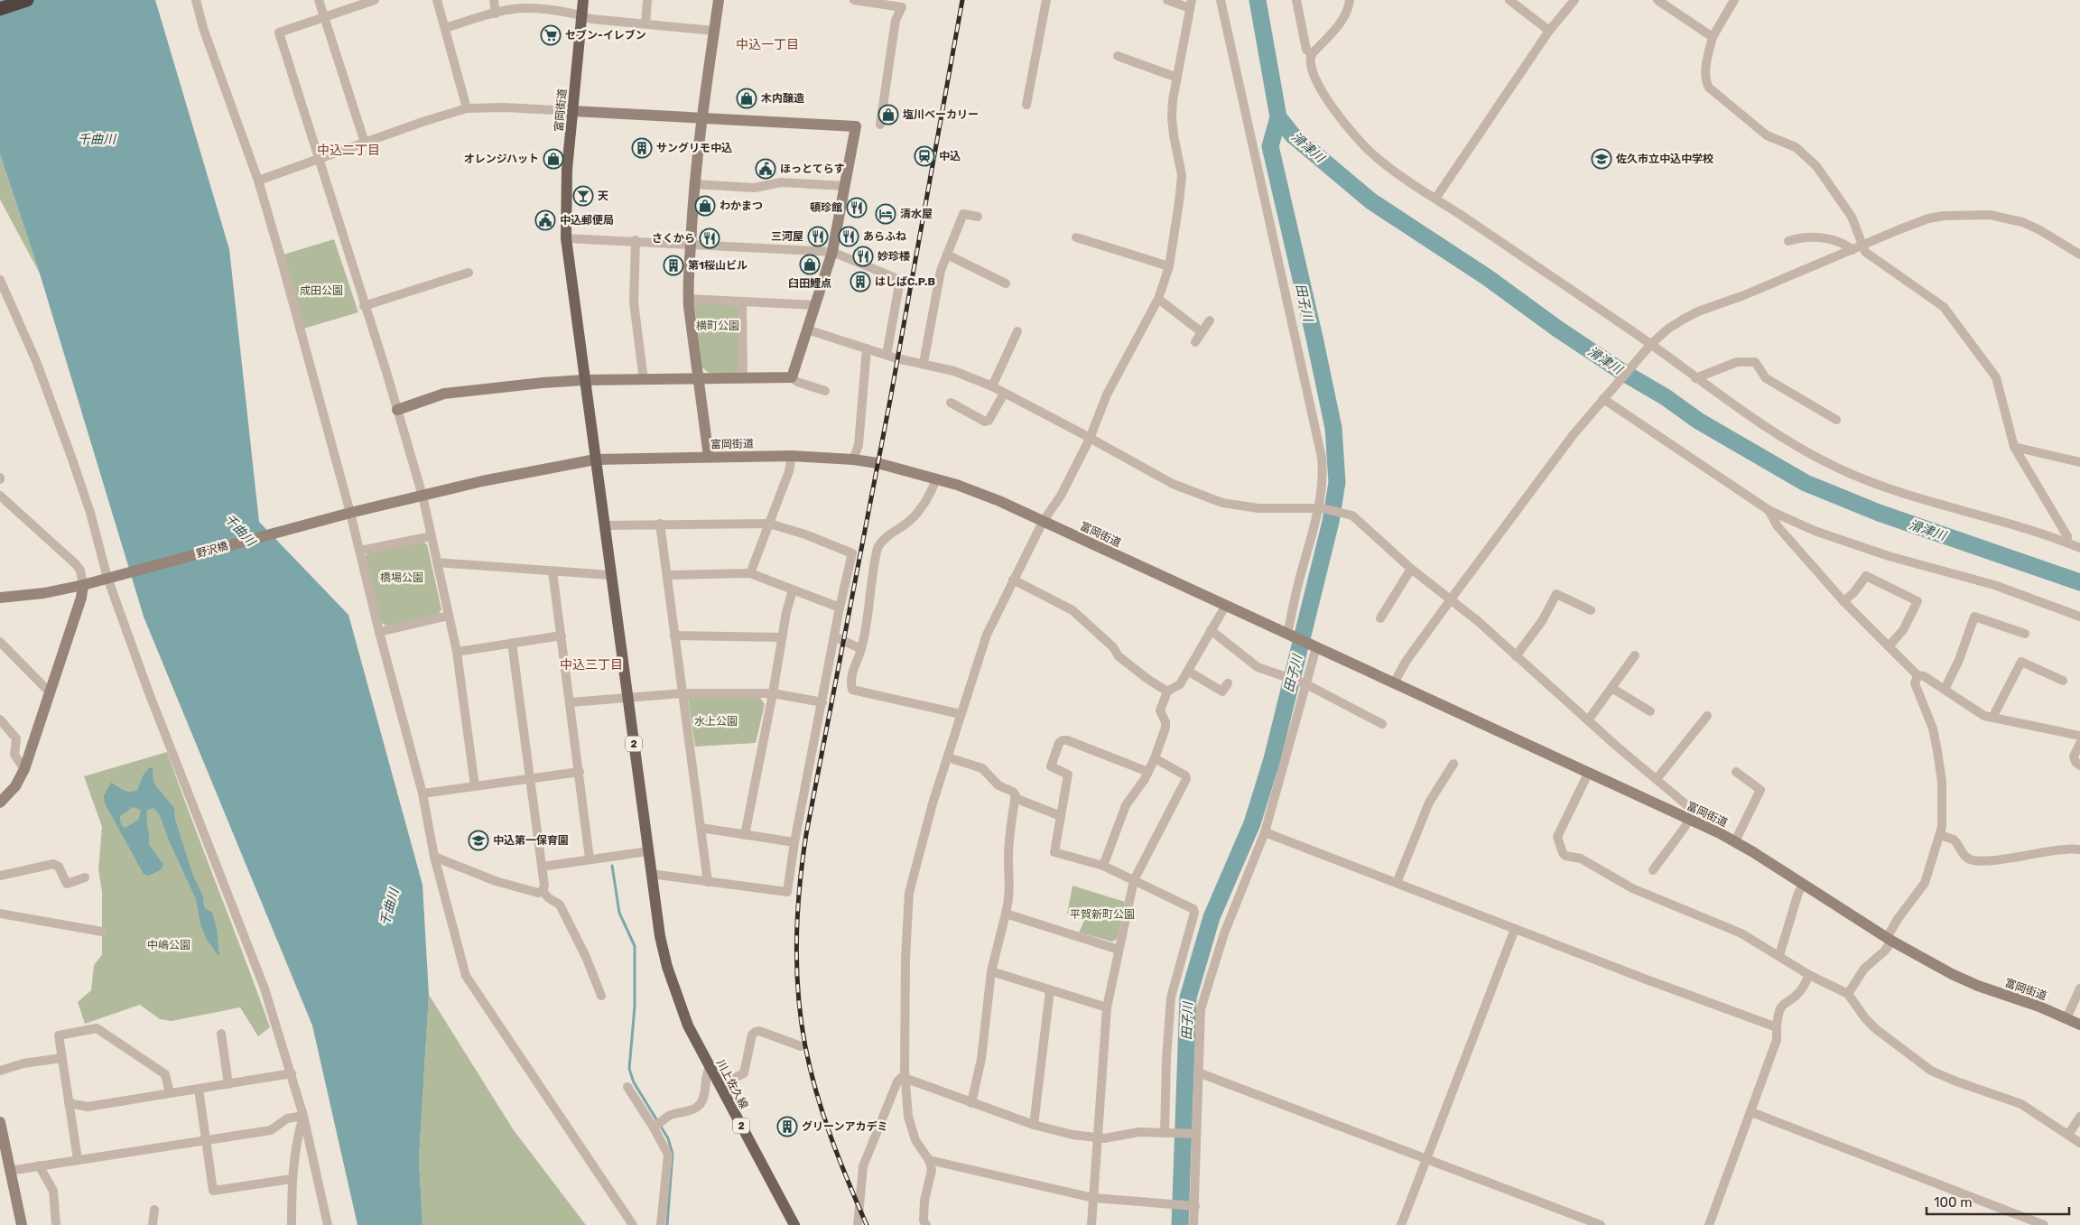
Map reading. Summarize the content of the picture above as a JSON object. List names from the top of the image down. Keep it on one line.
{"streets":{"main road":["富岡街道","野沢橋","2","川上佐久線"]},"crossings":[["富岡街道","野沢橋"],["富岡街道","2"],["野沢橋","2"],["2","川上佐久線"]],"districts":["中込一丁目","中込二丁目","中込三丁目"],"water":["千曲川","滑津川","田子川"],"parks":["成田公園","横町公園","橋場公園","水上公園","平賀新町公園","中嶋公園"],"places":{"supermarket":["セブン-イレブン"],"shop":["木内醸造","塩川ベーカリー","オレンジハット","わかまつ","臼田鯉点"],"building":["サングリモ中込","第1桜山ビル","はしばC.P.B","グリーンアカデミ"],"station":["中込"],"school or university":["佐久市立中込中学校","中込第一保育園"],"public building":["ほっとてらす","中込郵便局"],"bar":["天"],"restaurant":["頓珍館","三河屋","あらふね","さくから","妙珍楼"],"hotel":["清水屋"]},"scale_bar":"100 m"}
